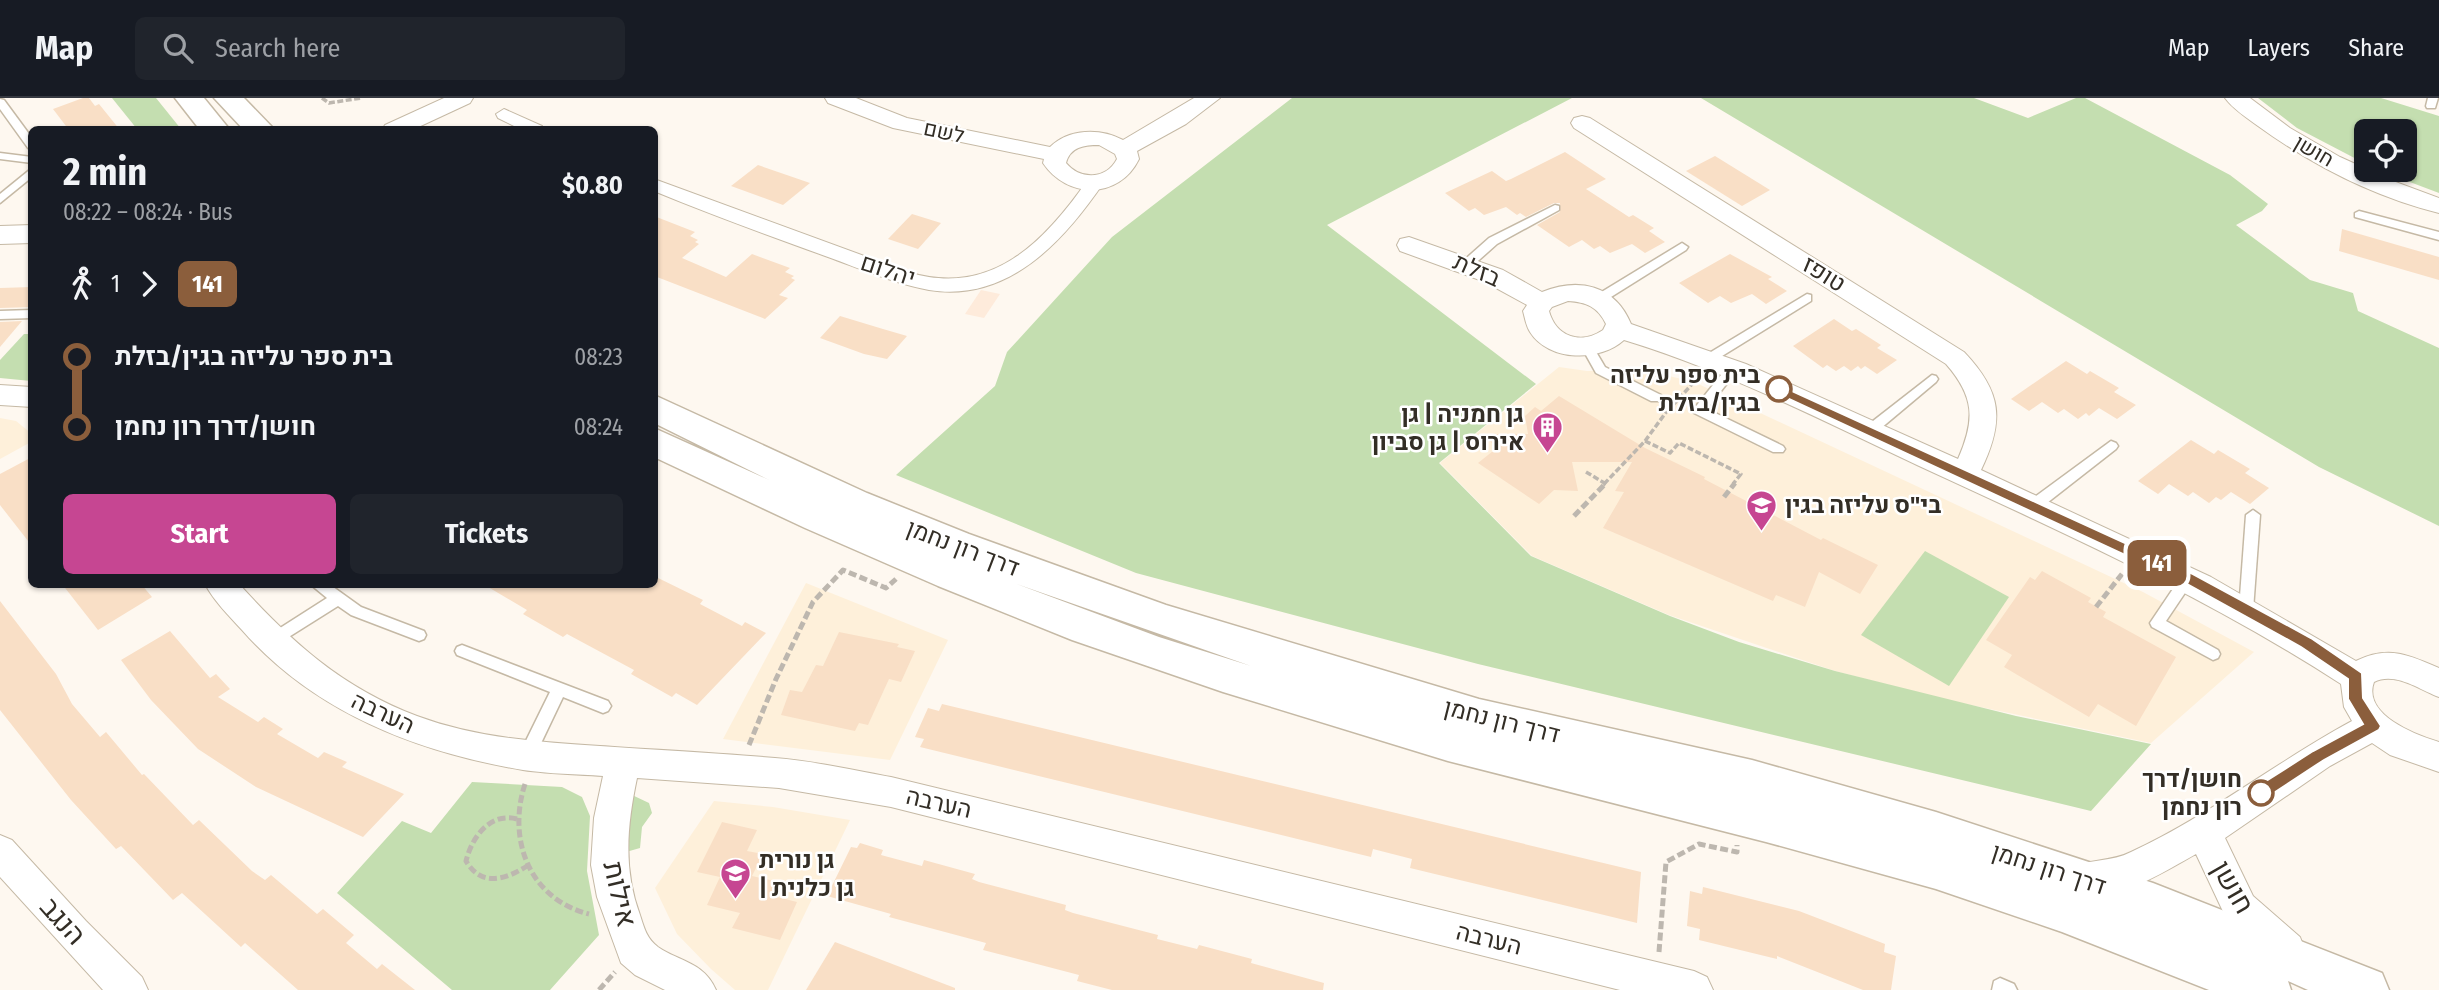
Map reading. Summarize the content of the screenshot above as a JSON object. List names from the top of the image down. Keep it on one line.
{"streets":{"main road":["דרך רון נחמן"],"street":["לשם","חושן","יהלום","בזלת","טופז","הערבה","אילות","הנגב"]},"crossings":[["לשם","יהלום"],["חושן","דרך רון נחמן"],["הערבה","אילות"]],"places":{"other":["בית ספר עליזה בגין/בזלת","חושן/דרך רון נחמן"],"building":["גן חמניה | גן אירוס | גן סביון"],"school or university":["בי\"ס עליזה בגין","גן נורית | גן כלנית"]},"lines":["bus line 141"],"page":{"header":"Map","search":"Search here","nav":["Map","Layers","Share"],"on_map":"141","heading":["2 min","08:22 – 08:24 · Bus","$0.80"],"legs":["1","141"],"list":[{"name":"בית ספר עליזה בגין/בזלת","value":"08:23"},{"name":"חושן/דרך רון נחמן","value":"08:24"}],"buttons":["Start","Tickets"]}}
